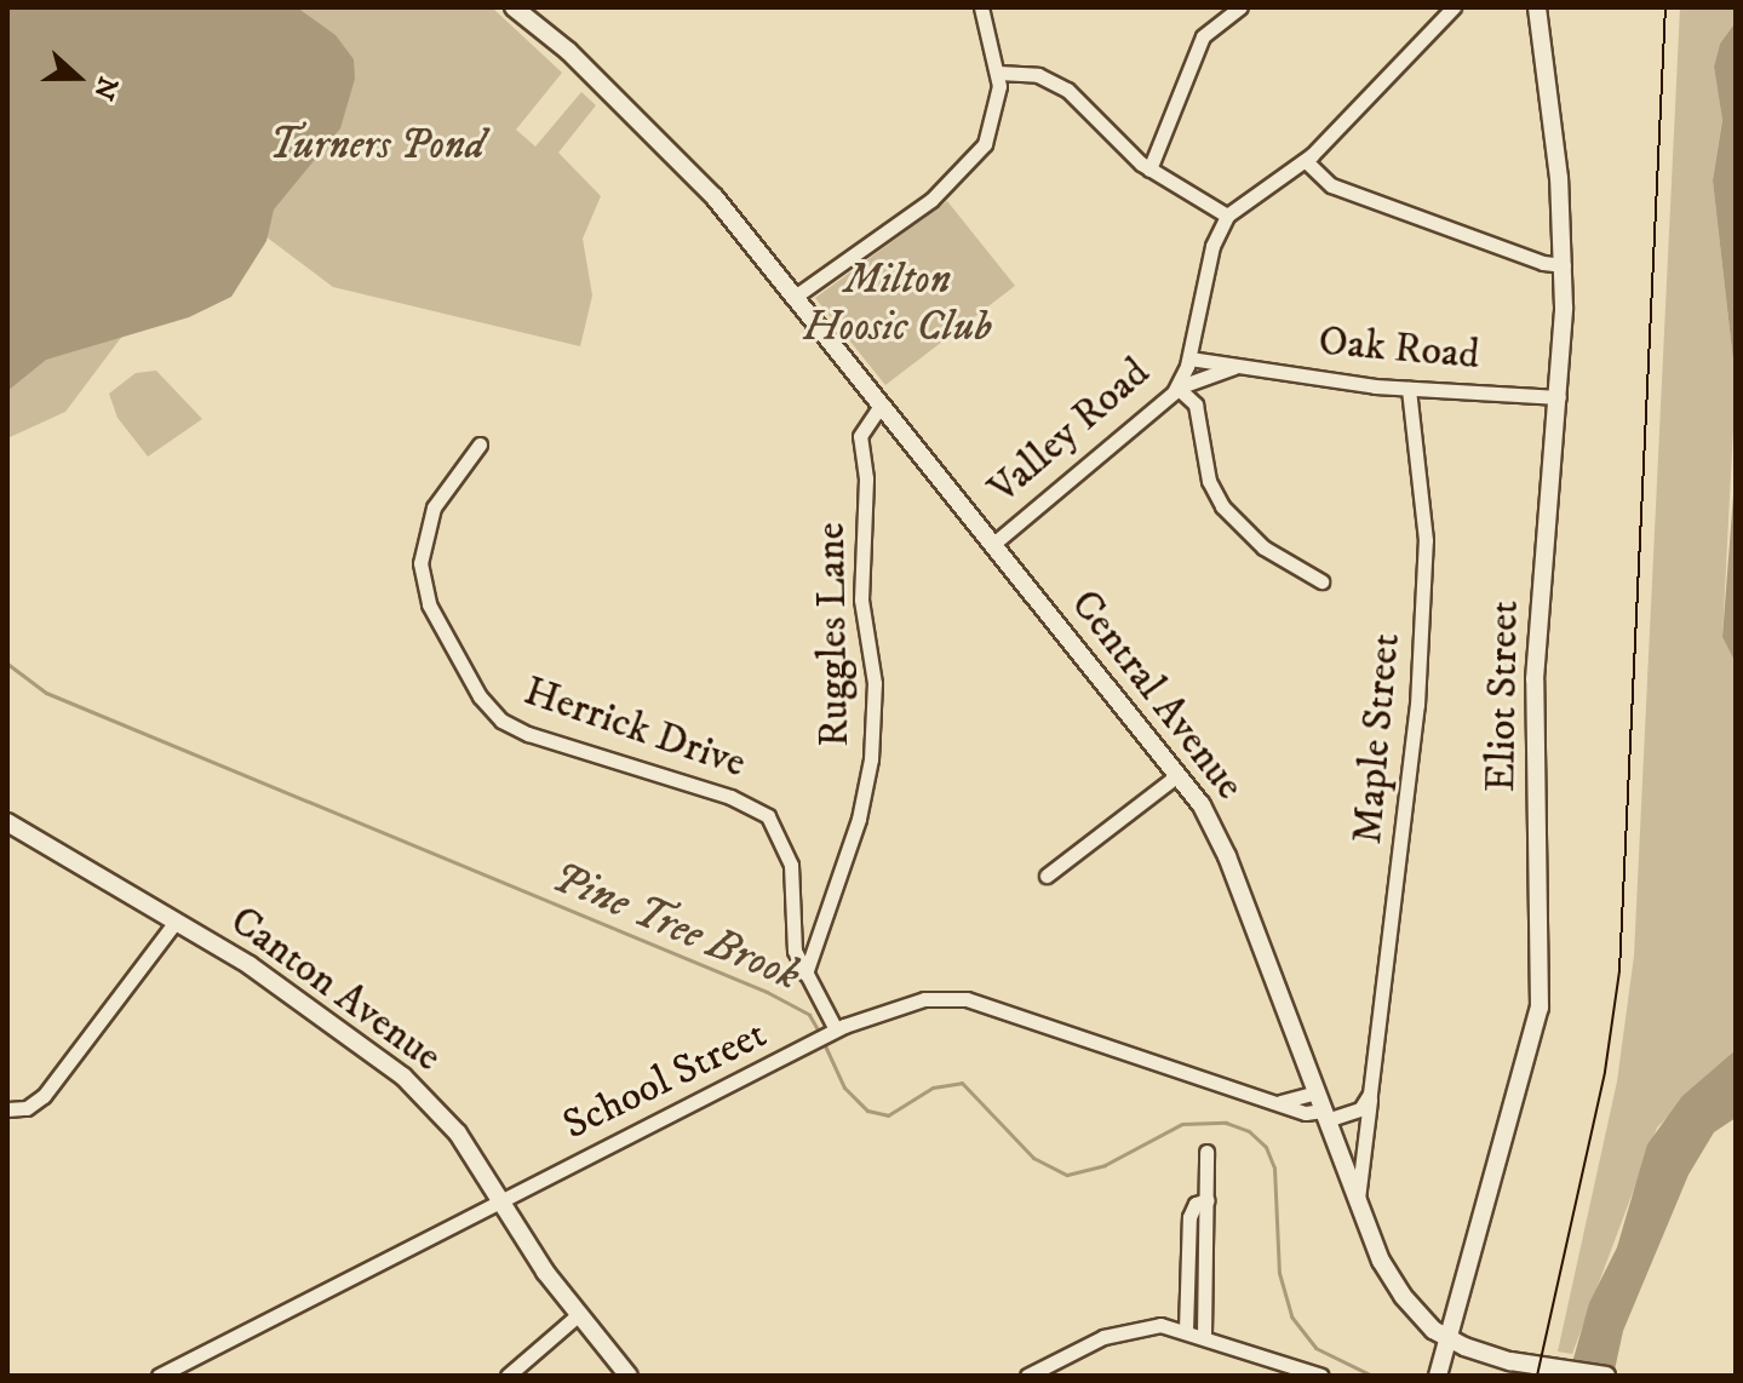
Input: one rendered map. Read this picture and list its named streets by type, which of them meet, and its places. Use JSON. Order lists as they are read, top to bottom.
{
  "streets": {
    "street": [
      "Oak Road",
      "Valley Road",
      "Ruggles Lane",
      "Central Avenue",
      "Eliot Street",
      "Herrick Drive",
      "Maple Street",
      "Canton Avenue",
      "School Street"
    ]
  },
  "crossings": [
    ["Oak Road", "Valley Road"],
    ["Oak Road", "Eliot Street"],
    ["Oak Road", "Maple Street"],
    ["Valley Road", "Central Avenue"],
    ["Ruggles Lane", "Central Avenue"],
    ["Ruggles Lane", "Herrick Drive"],
    ["Central Avenue", "Eliot Street"],
    ["Central Avenue", "Maple Street"],
    ["Central Avenue", "School Street"],
    ["Herrick Drive", "School Street"],
    ["Canton Avenue", "School Street"]
  ],
  "water": ["Pine Tree Brook"],
  "parks": ["Turners Pond", "Milton Hoosic Club"],
  "north": "right"
}
